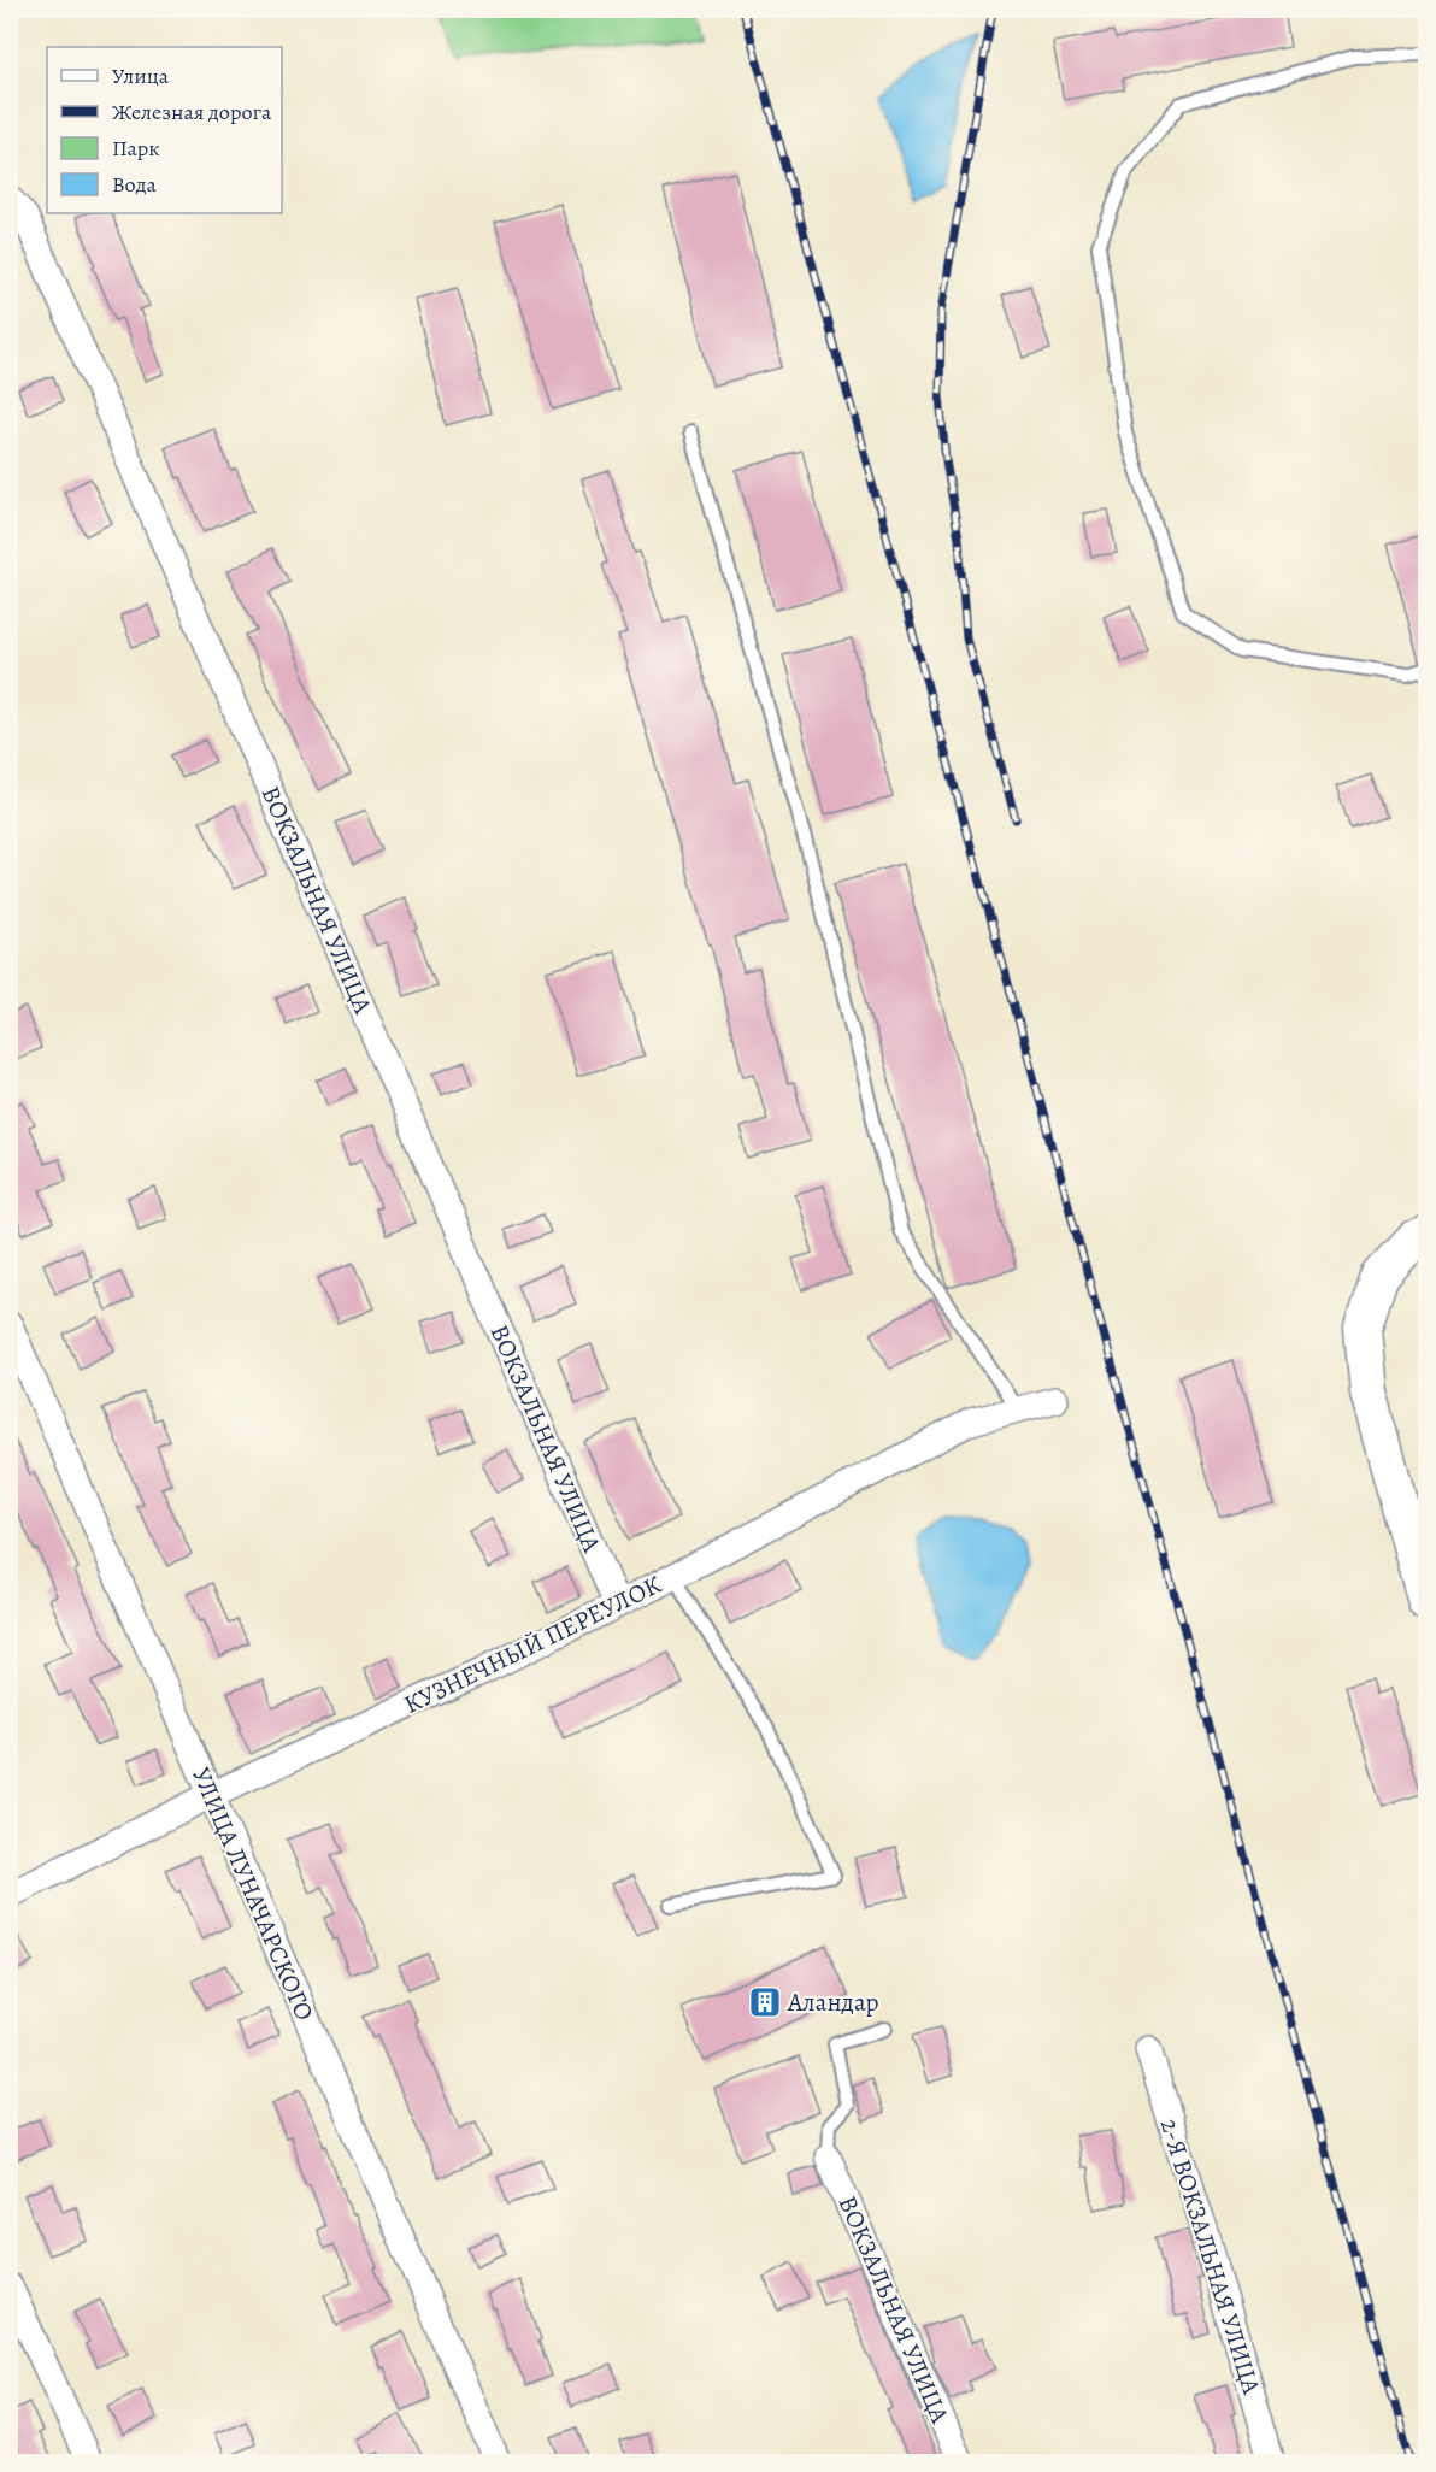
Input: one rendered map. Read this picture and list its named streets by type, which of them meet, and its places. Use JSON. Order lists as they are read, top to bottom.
{
  "streets": {
    "street": [
      "ВОКЗАЛЬНАЯ УЛИЦА",
      "КУЗНЕЧНЫЙ ПЕРЕУЛОК",
      "УЛИЦА ЛУНАЧАРСКОГО",
      "2-Я ВОКЗАЛЬНАЯ УЛИЦА"
    ]
  },
  "crossings": [
    ["ВОКЗАЛЬНАЯ УЛИЦА", "КУЗНЕЧНЫЙ ПЕРЕУЛОК"],
    ["КУЗНЕЧНЫЙ ПЕРЕУЛОК", "УЛИЦА ЛУНАЧАРСКОГО"]
  ],
  "places": {
    "building": ["Аландар"]
  },
  "legend": [
    "Улица",
    "Железная дорога",
    "Парк",
    "Вода"
  ]
}
